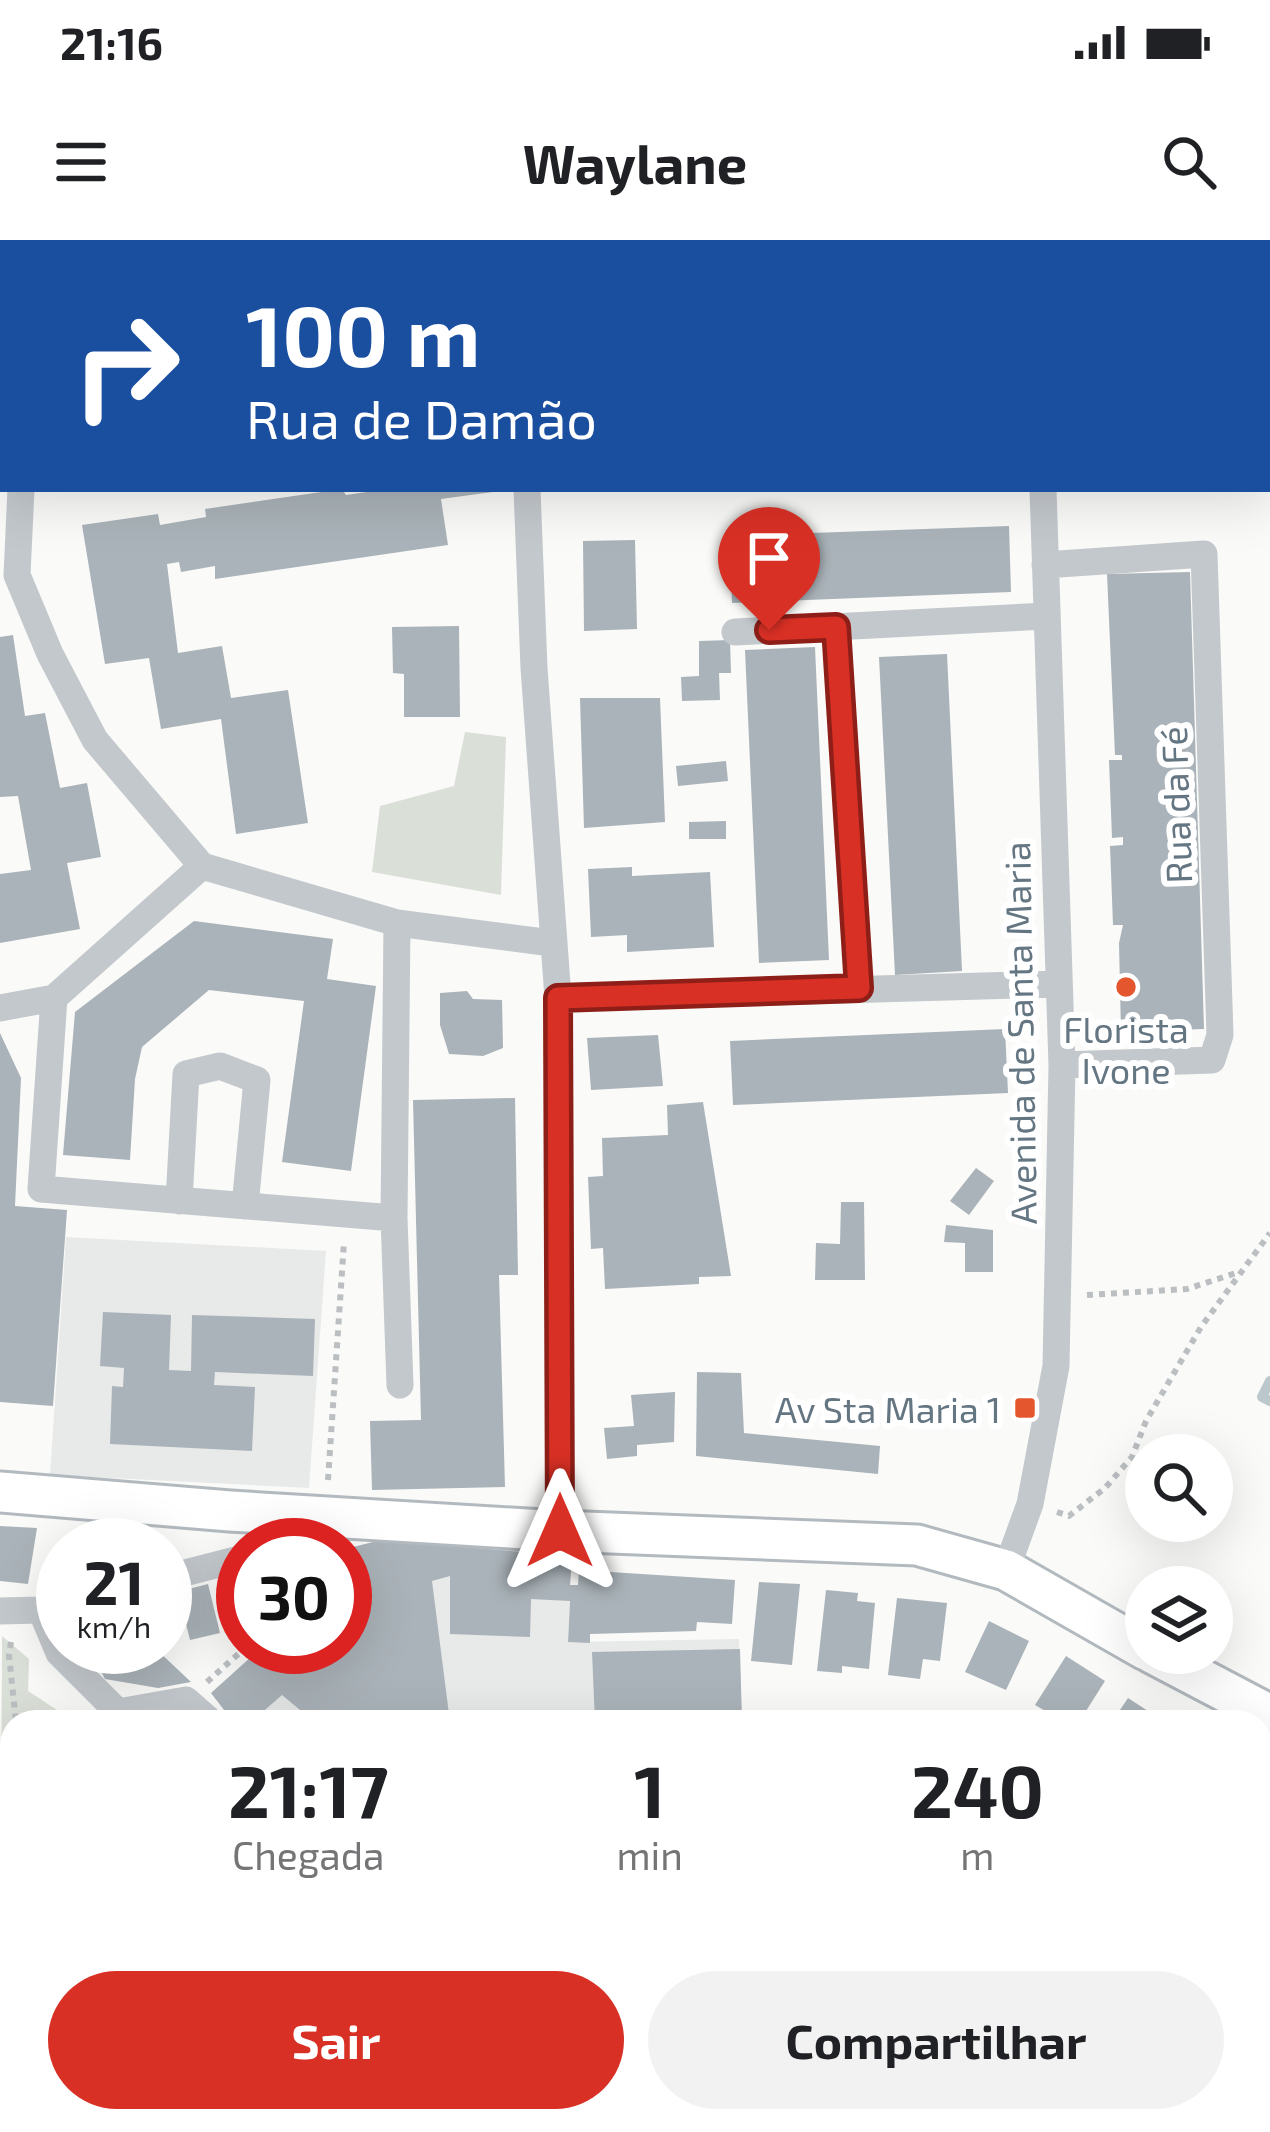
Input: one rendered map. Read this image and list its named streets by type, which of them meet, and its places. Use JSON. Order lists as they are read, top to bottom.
{
  "streets": {
    "street": ["Rua da Fé", "Avenida de Santa Maria"]
  },
  "crossings": [
    ["Rua da Fé", "Avenida de Santa Maria"]
  ],
  "places": {
    "other": ["Florista Ivone"],
    "transit": ["Av Sta Maria 1"]
  },
  "page": {
    "status": "21:16",
    "header": "Waylane",
    "turn": ["100 m", "Rua de Damão"],
    "speed": "21 km/h",
    "limit": "30",
    "eta": [
      "21:17",
      "Chegada",
      "1",
      "min",
      "240",
      "m"
    ],
    "buttons": ["Sair", "Compartilhar"]
  }
}
